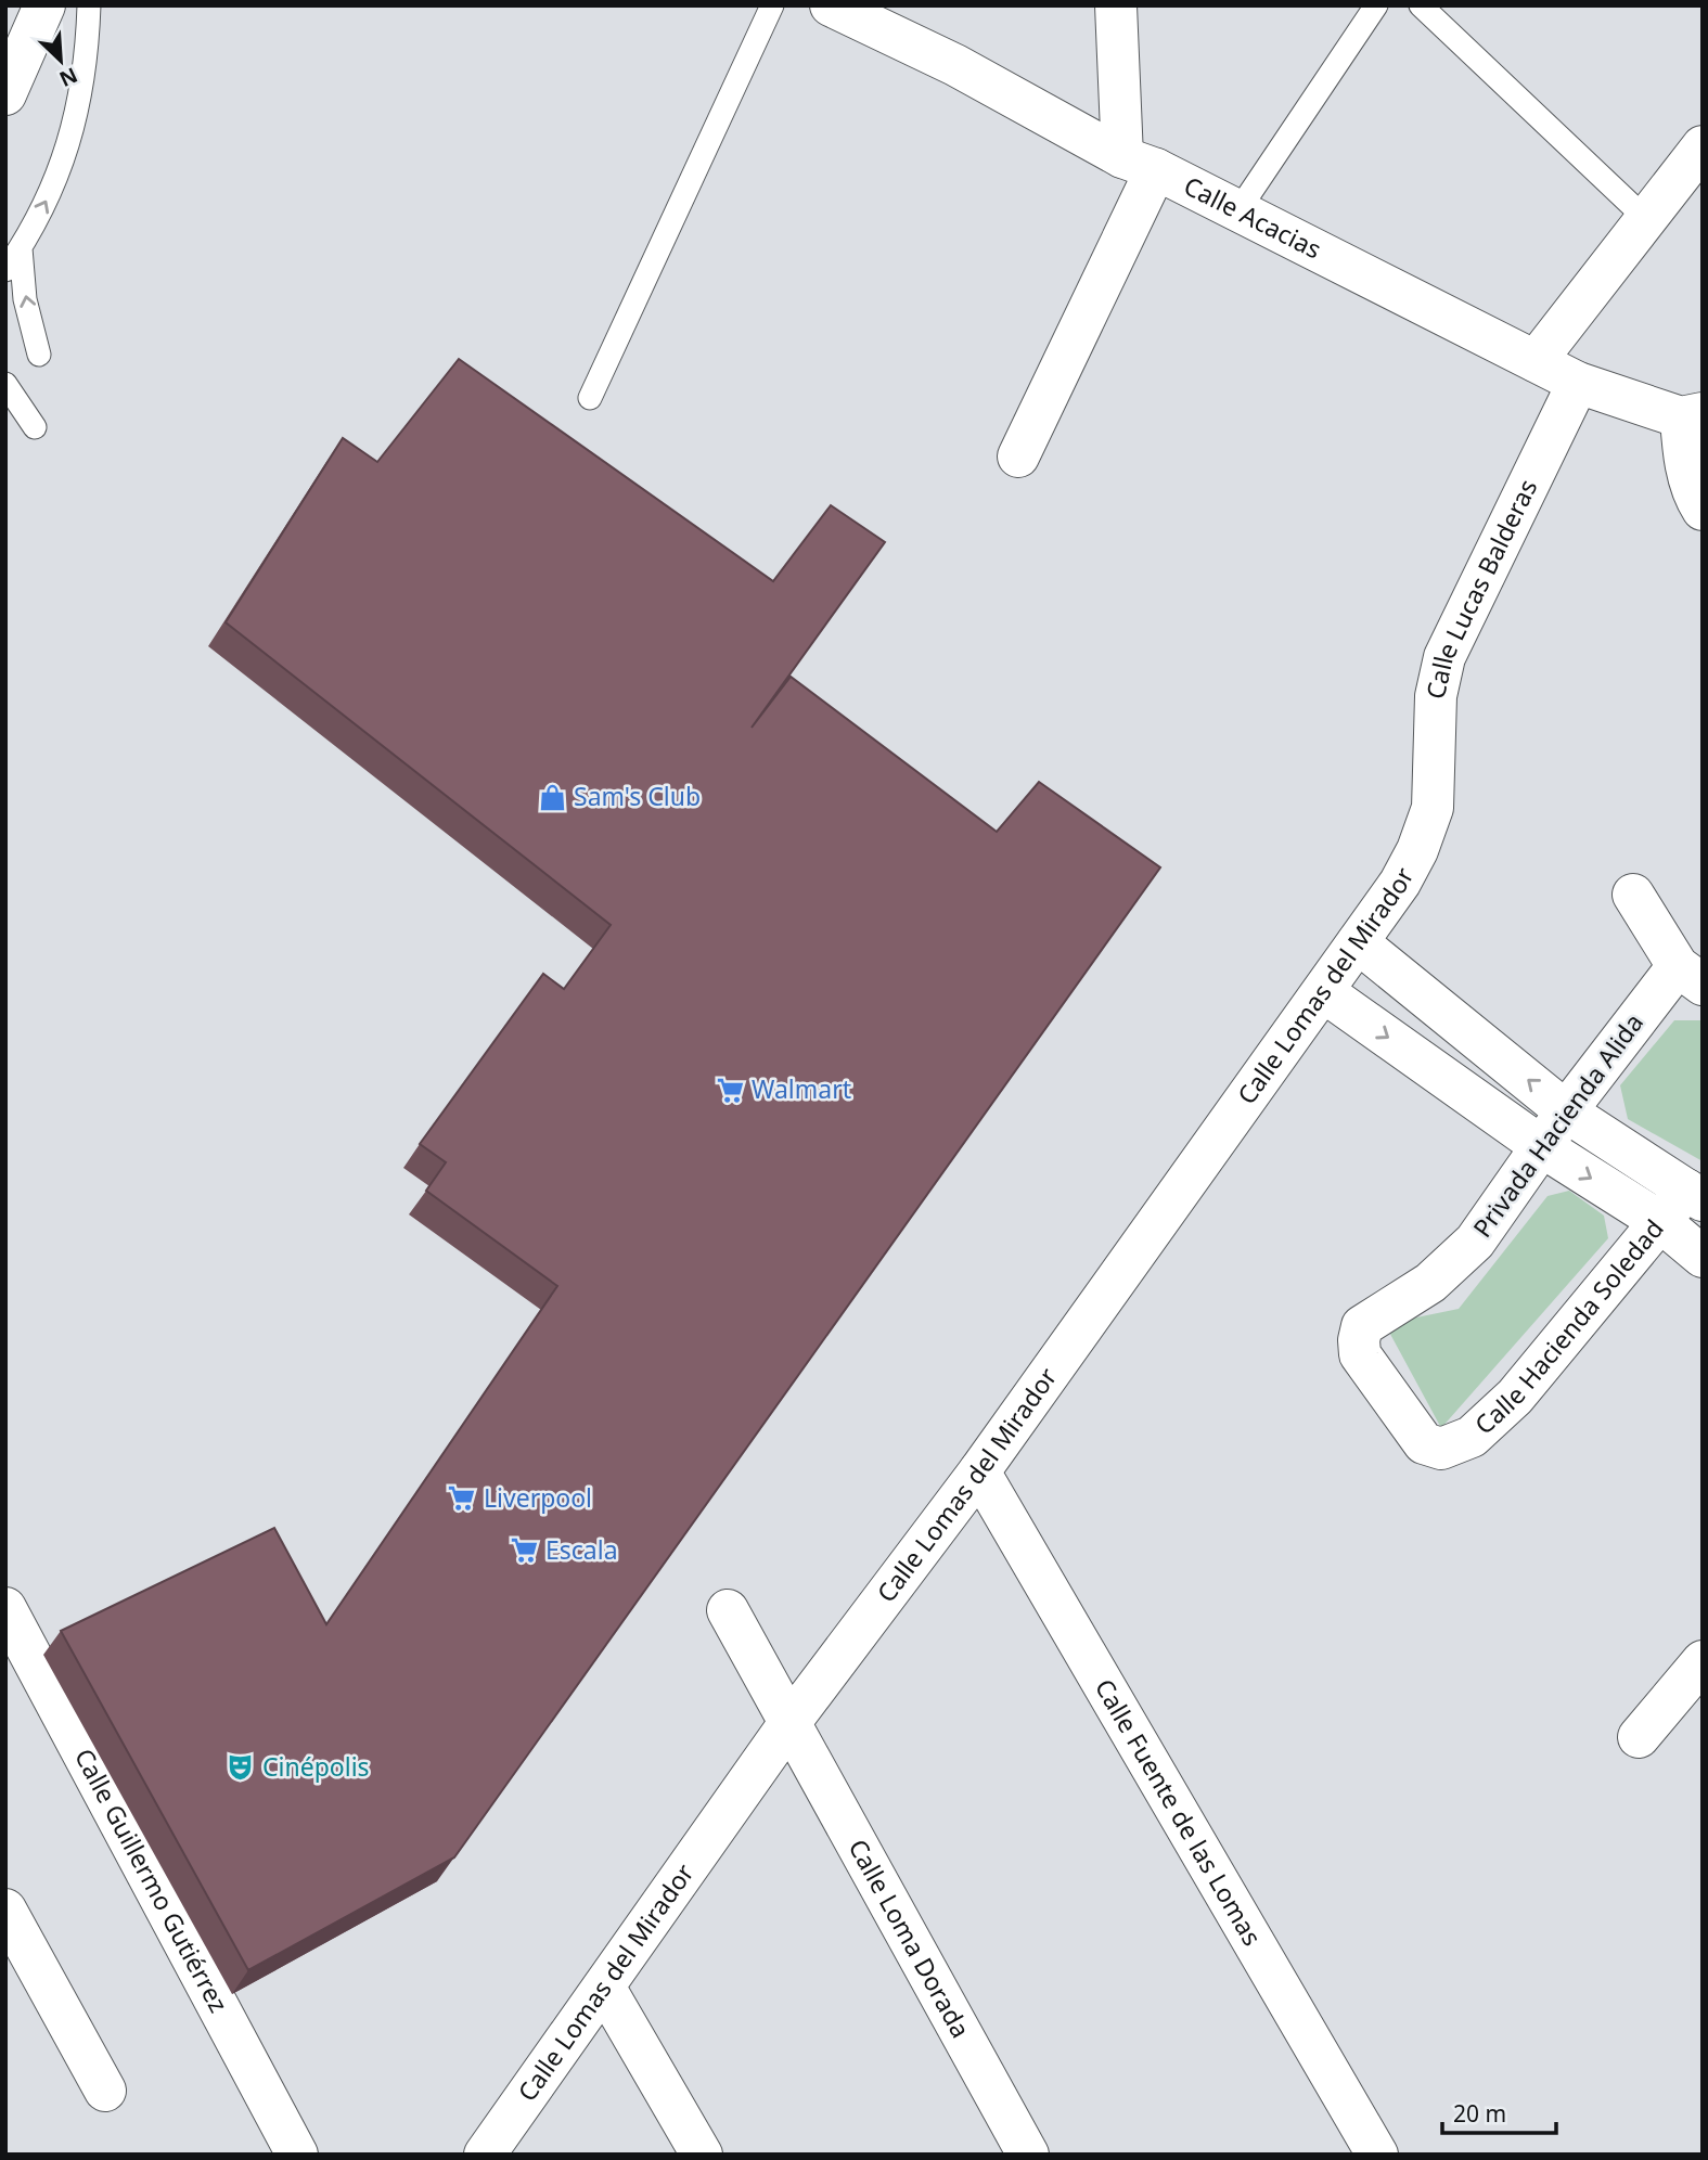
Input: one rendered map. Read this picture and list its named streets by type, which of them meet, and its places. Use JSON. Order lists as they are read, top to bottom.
{
  "streets": {
    "street": [
      "Calle Acacias",
      "Calle Lucas Balderas",
      "Calle Lomas del Mirador",
      "Privada Hacienda Alida",
      "Calle Hacienda Soledad",
      "Calle Fuente de las Lomas",
      "Calle Guillermo Gutiérrez",
      "Calle Loma Dorada"
    ]
  },
  "crossings": [
    ["Calle Acacias", "Calle Lucas Balderas"],
    ["Calle Lucas Balderas", "Calle Lomas del Mirador"],
    ["Calle Lomas del Mirador", "Calle Fuente de las Lomas"],
    ["Calle Lomas del Mirador", "Calle Loma Dorada"],
    ["Privada Hacienda Alida", "Calle Hacienda Soledad"]
  ],
  "places": {
    "shop": ["Sam's Club"],
    "supermarket": ["Walmart", "Liverpool", "Escala"],
    "theatre": ["Cinépolis"]
  },
  "scale_bar": "20 m",
  "north": "bottom right"
}
